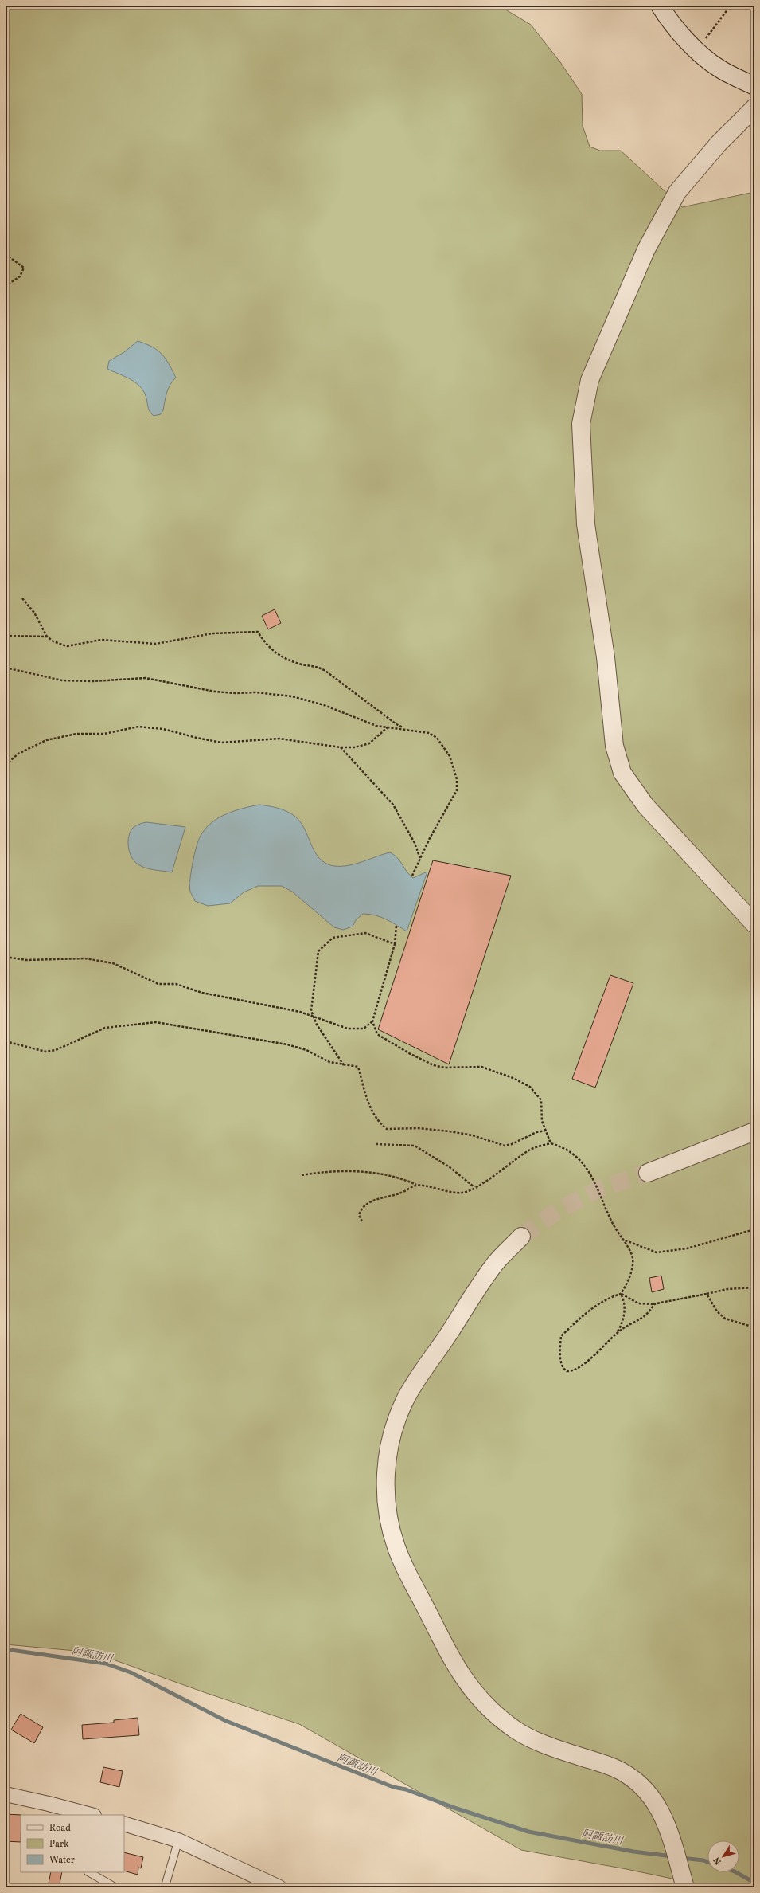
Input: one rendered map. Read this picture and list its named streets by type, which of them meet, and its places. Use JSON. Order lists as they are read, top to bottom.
{
  "water": ["阿諏訪川"],
  "legend": ["Road", "Park", "Water"],
  "north": "bottom left"
}
